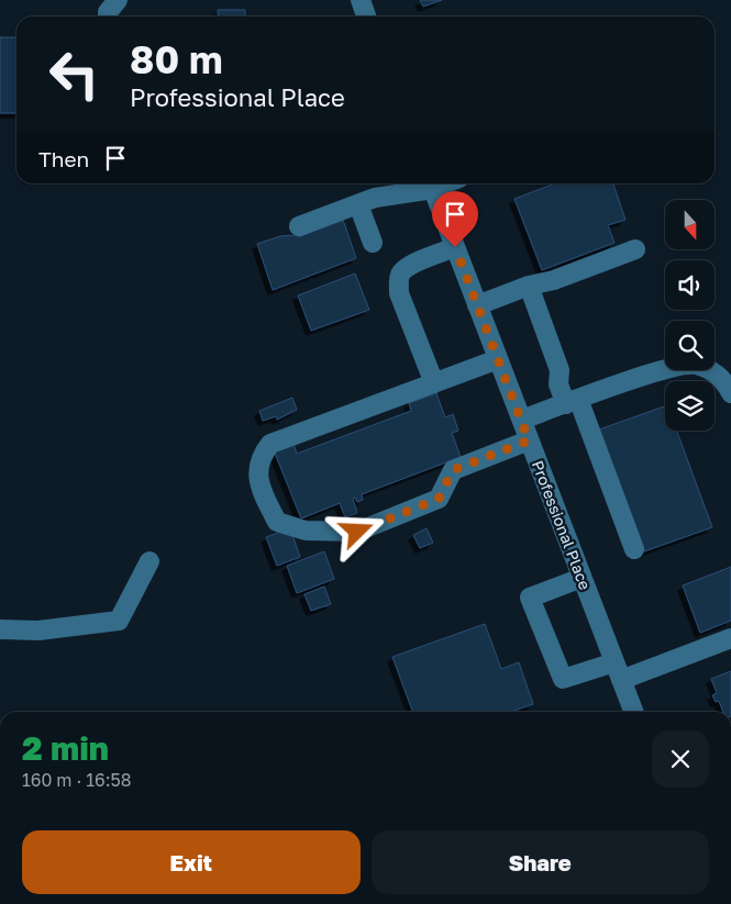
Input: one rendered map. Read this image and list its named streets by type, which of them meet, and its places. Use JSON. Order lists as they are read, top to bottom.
{
  "streets": {
    "street": ["Professional Place"]
  },
  "north": "bottom",
  "page": {
    "turn": ["80 m", "Professional Place"],
    "then": "Then",
    "heading": ["2 min", "160 m · 16:58"],
    "buttons": ["Exit", "Share"]
  }
}
